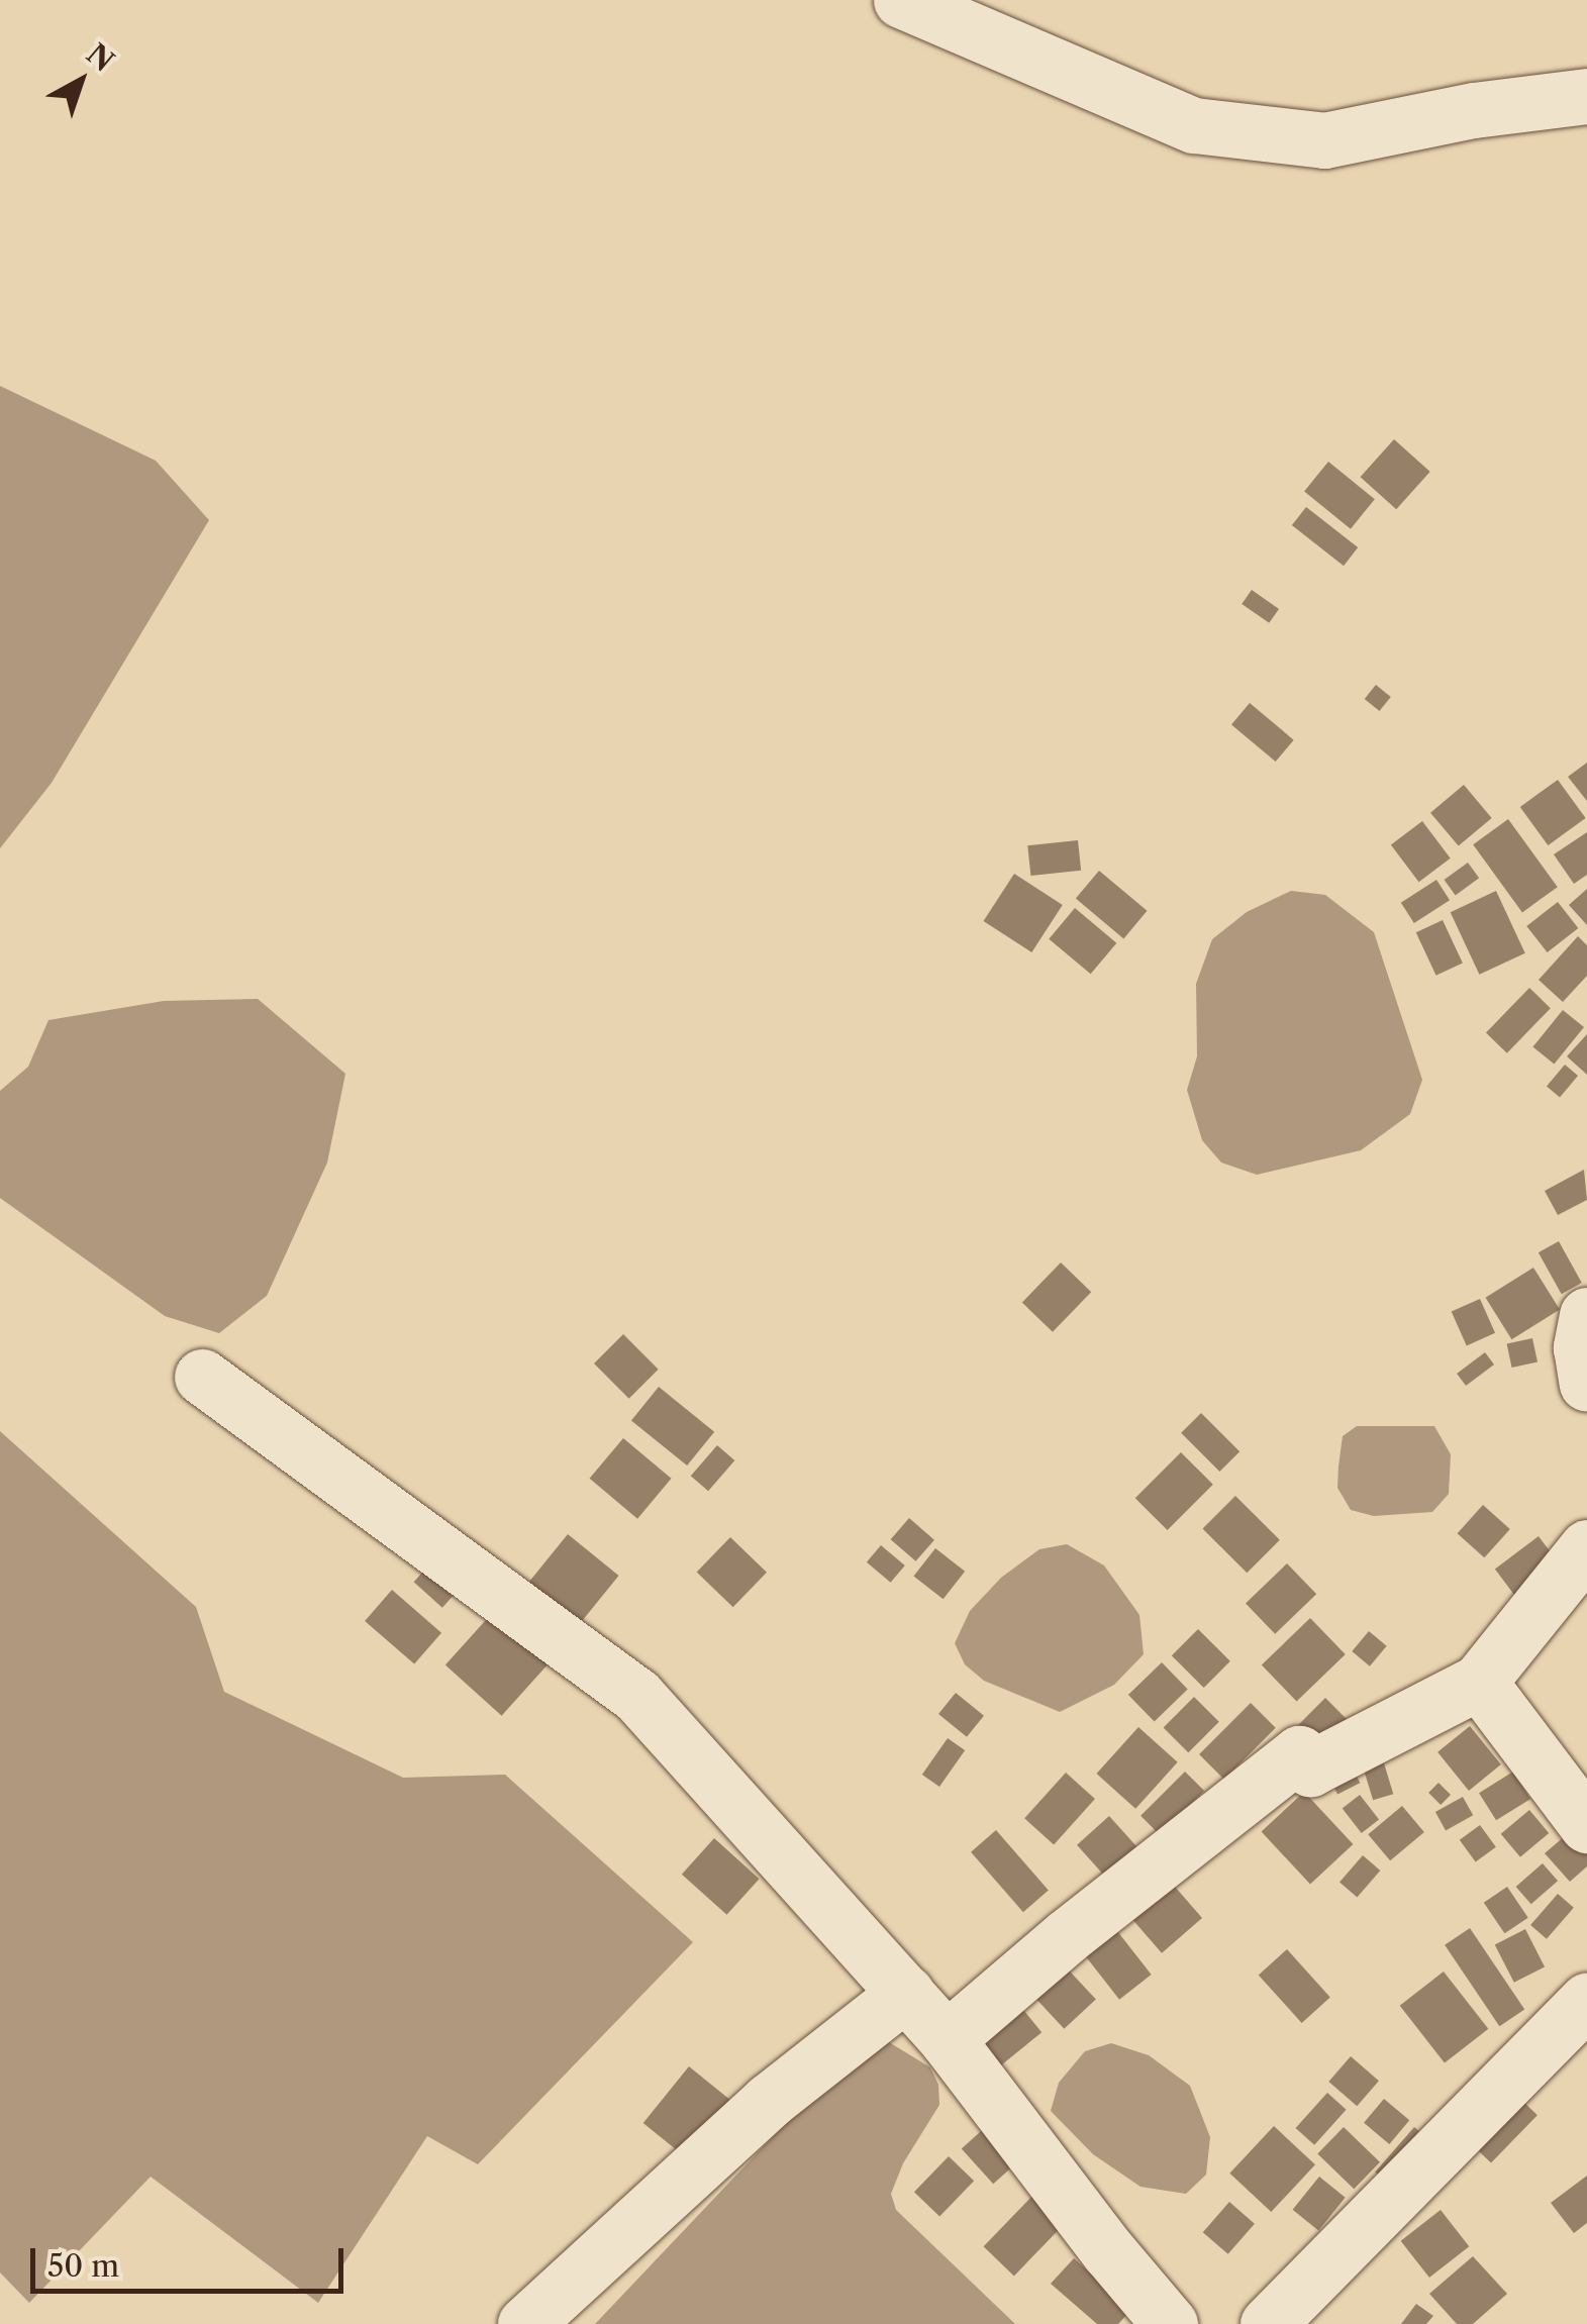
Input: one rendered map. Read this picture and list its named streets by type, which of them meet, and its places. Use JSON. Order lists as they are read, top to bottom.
{
  "scale_bar": "50 m",
  "north": "top right"
}
